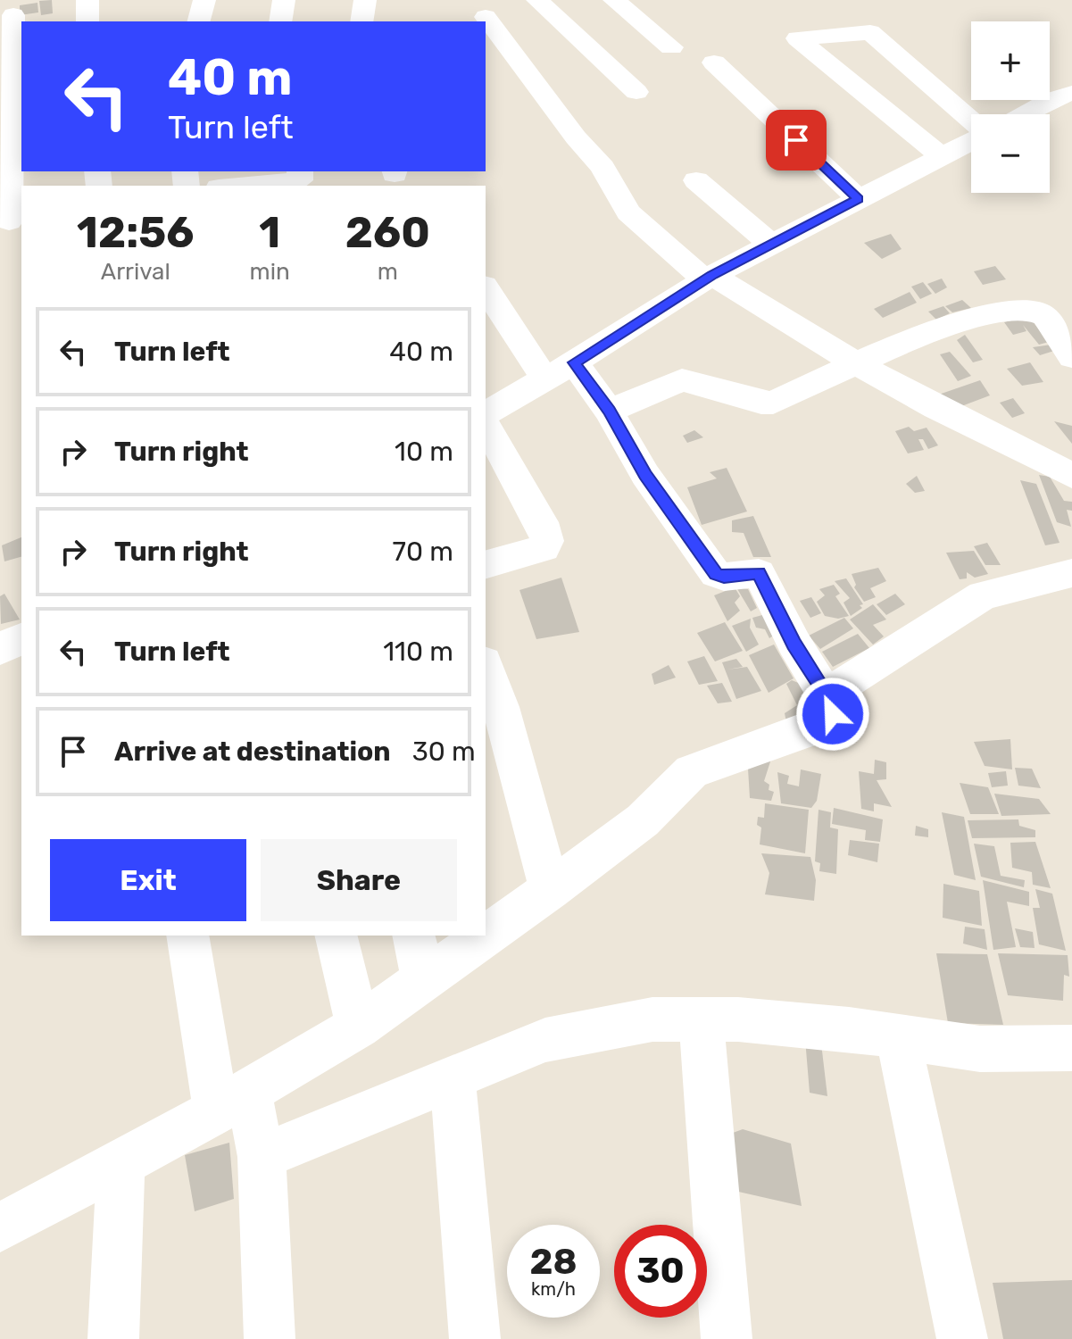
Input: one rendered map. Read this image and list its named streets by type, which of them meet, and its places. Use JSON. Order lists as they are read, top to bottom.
{
  "page": {
    "map_buttons": ["+", "−"],
    "turn": ["40 m", "Turn left"],
    "eta": [
      "12:56",
      "Arrival",
      "1",
      "min",
      "260",
      "m"
    ],
    "list": [
      {
        "name": "Turn left",
        "value": "40 m"
      },
      {
        "name": "Turn right",
        "value": "10 m"
      },
      {
        "name": "Turn right",
        "value": "70 m"
      },
      {
        "name": "Turn left",
        "value": "110 m"
      },
      {
        "name": "Arrive at destination",
        "value": "30 m"
      }
    ],
    "buttons": ["Exit", "Share"],
    "speed": "28 km/h",
    "limit": "30"
  }
}
